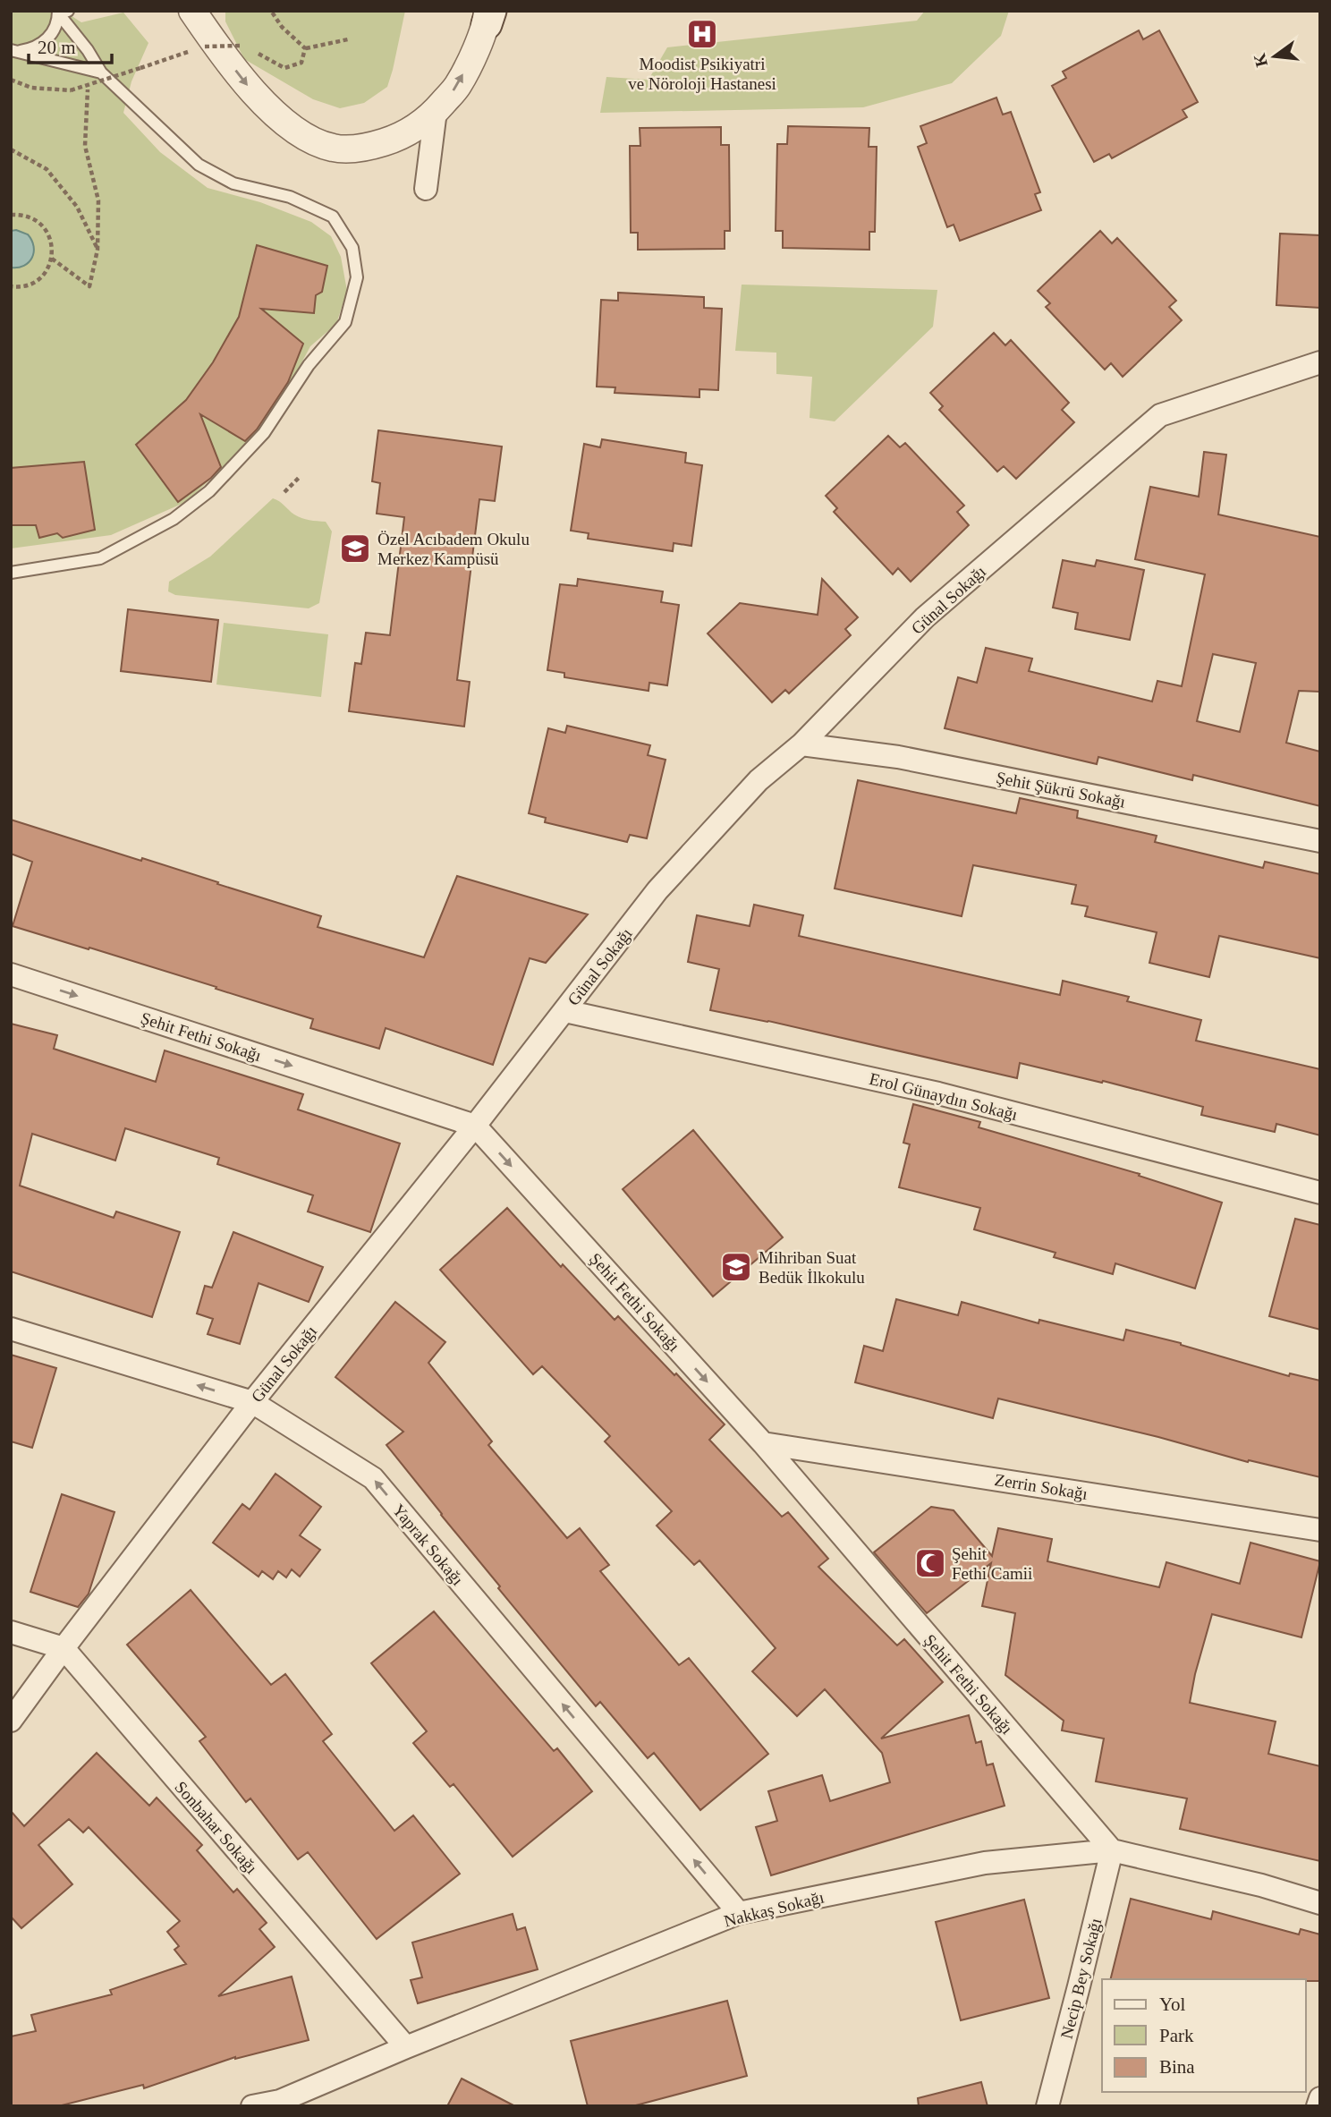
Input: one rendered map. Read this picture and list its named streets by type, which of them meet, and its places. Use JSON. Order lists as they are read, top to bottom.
{
  "streets": {
    "street": [
      "Günal Sokağı",
      "Şehit Şükrü Sokağı",
      "Şehit Fethi Sokağı",
      "Erol Günaydın Sokağı",
      "Zerrin Sokağı",
      "Yaprak Sokağı",
      "Sonbahar Sokağı",
      "Nakkaş Sokağı",
      "Necip Bey Sokağı"
    ]
  },
  "crossings": [
    ["Günal Sokağı", "Şehit Şükrü Sokağı"],
    ["Günal Sokağı", "Şehit Fethi Sokağı"],
    ["Günal Sokağı", "Erol Günaydın Sokağı"],
    ["Günal Sokağı", "Yaprak Sokağı"],
    ["Günal Sokağı", "Sonbahar Sokağı"],
    ["Şehit Fethi Sokağı", "Zerrin Sokağı"],
    ["Şehit Fethi Sokağı", "Nakkaş Sokağı"],
    ["Şehit Fethi Sokağı", "Necip Bey Sokağı"],
    ["Yaprak Sokağı", "Nakkaş Sokağı"],
    ["Sonbahar Sokağı", "Nakkaş Sokağı"],
    ["Nakkaş Sokağı", "Necip Bey Sokağı"]
  ],
  "one_way": ["Şehit Fethi Sokağı", "Yaprak Sokağı"],
  "places": {
    "hospital": ["Moodist Psikiyatri ve Nöroloji Hastanesi"],
    "school or university": ["Özel Acıbadem Okulu Merkez Kampüsü", "Mihriban Suat Bedük İlkokulu"],
    "mosque": ["Şehit Fethi Camii"]
  },
  "legend": ["Yol", "Park", "Bina"],
  "scale_bar": "20 m",
  "north": "left"
}
